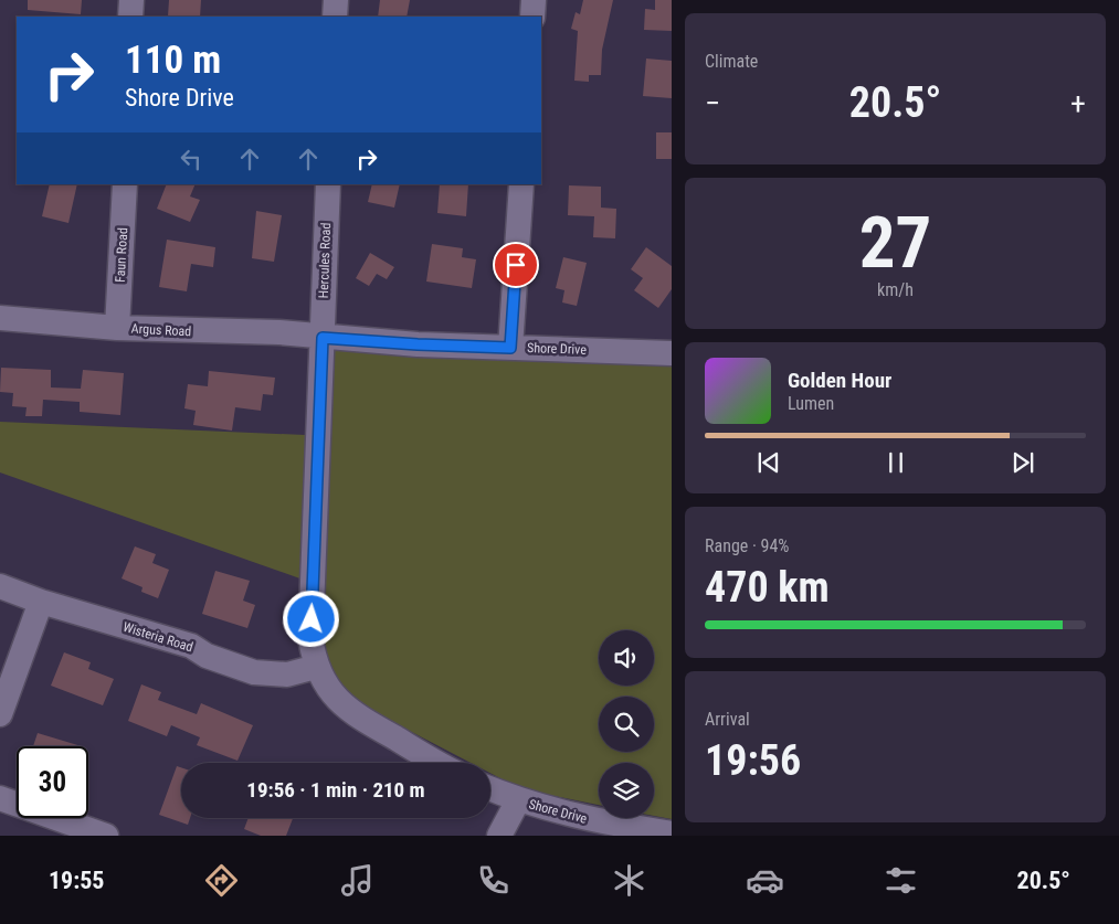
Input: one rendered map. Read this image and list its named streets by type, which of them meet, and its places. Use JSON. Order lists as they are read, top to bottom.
{
  "streets": {
    "street": [
      "Faun Road",
      "Hercules Road",
      "Argus Road",
      "Shore Drive",
      "Wisteria Road"
    ]
  },
  "crossings": [
    ["Faun Road", "Argus Road"],
    ["Hercules Road", "Argus Road"],
    ["Hercules Road", "Shore Drive"],
    ["Argus Road", "Shore Drive"]
  ],
  "page": {
    "tile": [
      "Climate",
      ["27", "km/h"],
      ["Range · 94%", "470 km"],
      ["Arrival", "19:56"]
    ],
    "turn": ["110 m", "Shore Drive"],
    "heat": ["−", "20.5°", "+"],
    "song": ["Golden Hour", "Lumen"],
    "limit": "30",
    "trip": "19:56 · 1 min · 210 m",
    "tabs": ["19:55", "20.5°"]
  }
}
